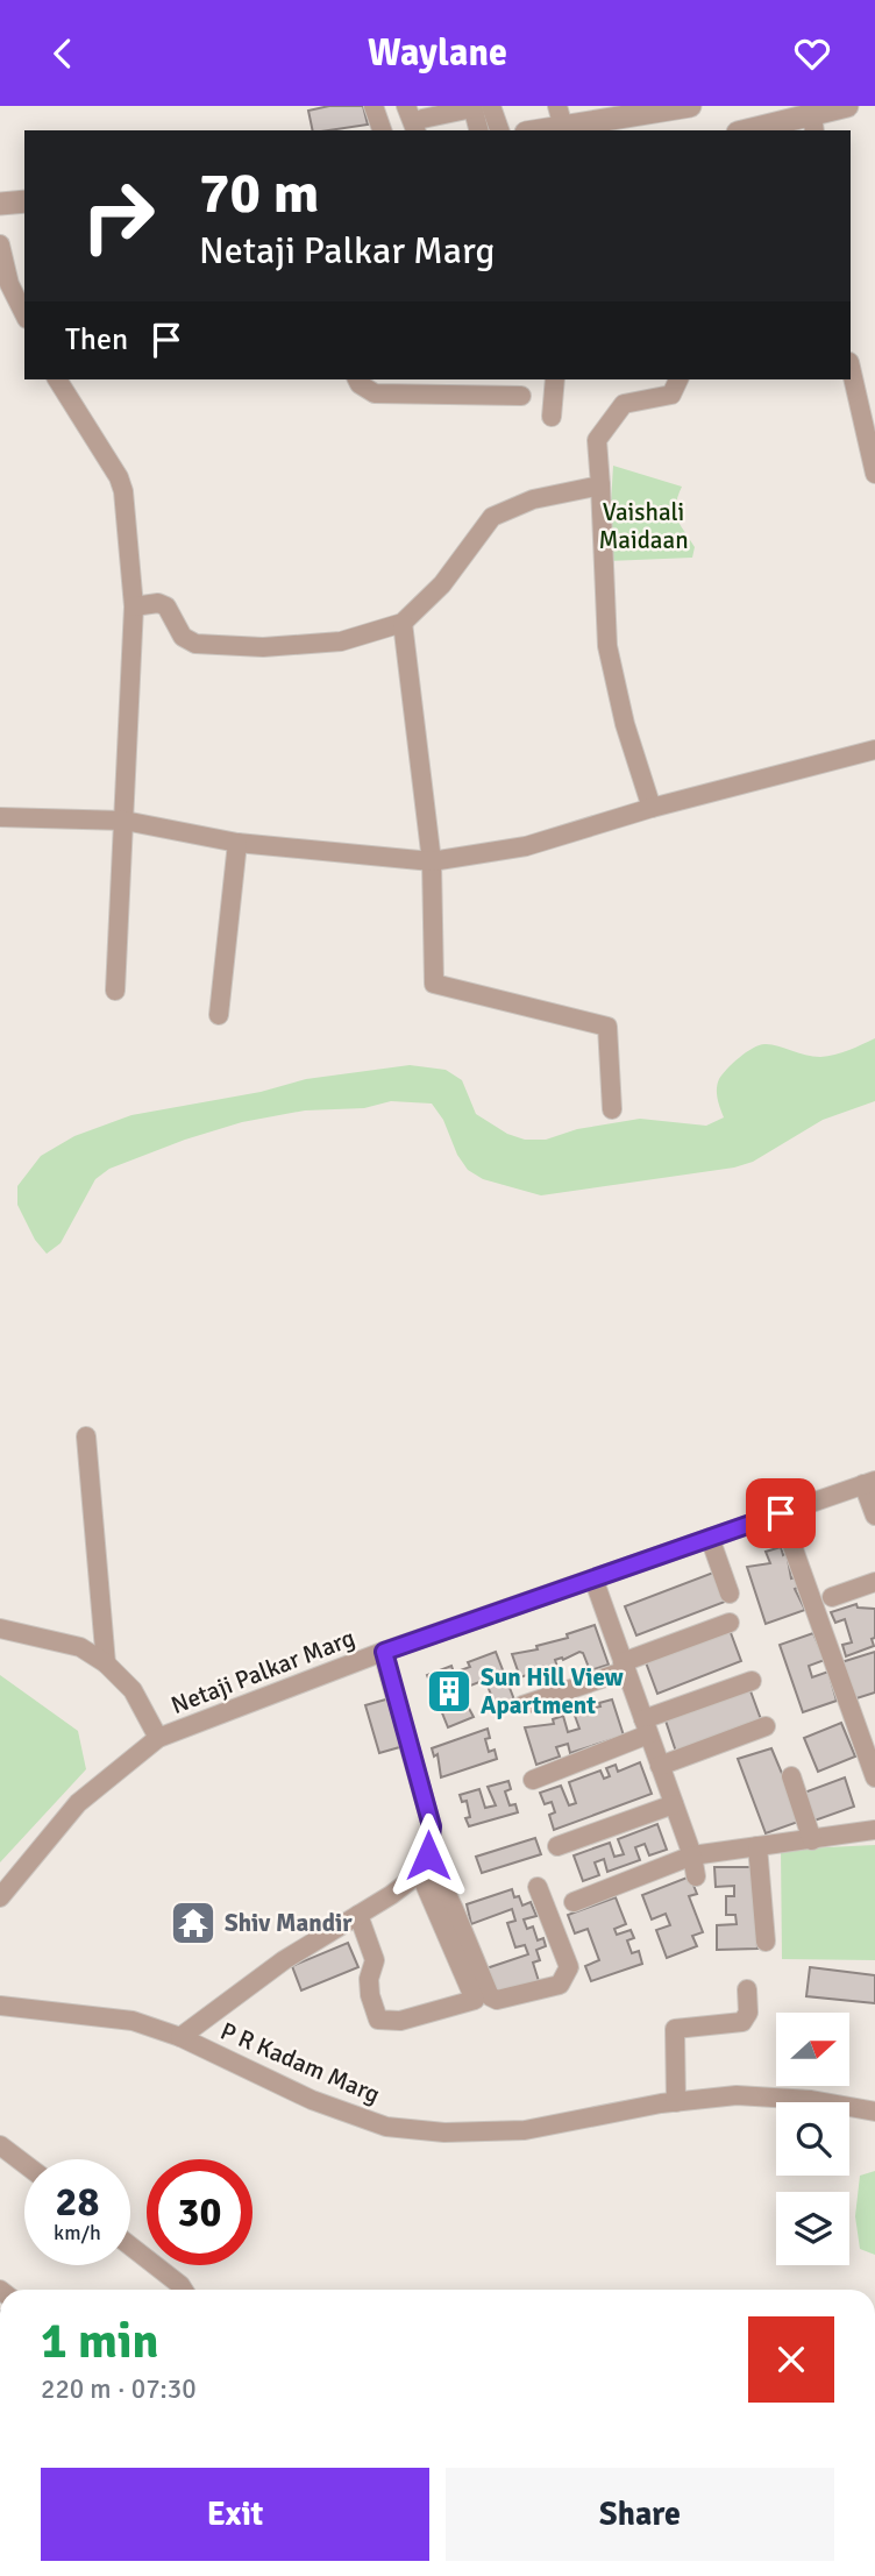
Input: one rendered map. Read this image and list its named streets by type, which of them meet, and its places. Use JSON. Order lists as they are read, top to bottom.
{
  "streets": {
    "street": ["Netaji Palkar Marg", "P R Kadam Marg"]
  },
  "parks": ["Vaishali Maidaan"],
  "places": {
    "building": ["Sun Hill View Apartment"],
    "temple": ["Shiv Mandir"]
  },
  "north": "right",
  "page": {
    "header": "Waylane",
    "turn": ["70 m", "Netaji Palkar Marg"],
    "then": "Then",
    "speed": "28 km/h",
    "limit": "30",
    "heading": ["1 min", "220 m · 07:30"],
    "buttons": ["Exit", "Share"]
  }
}
